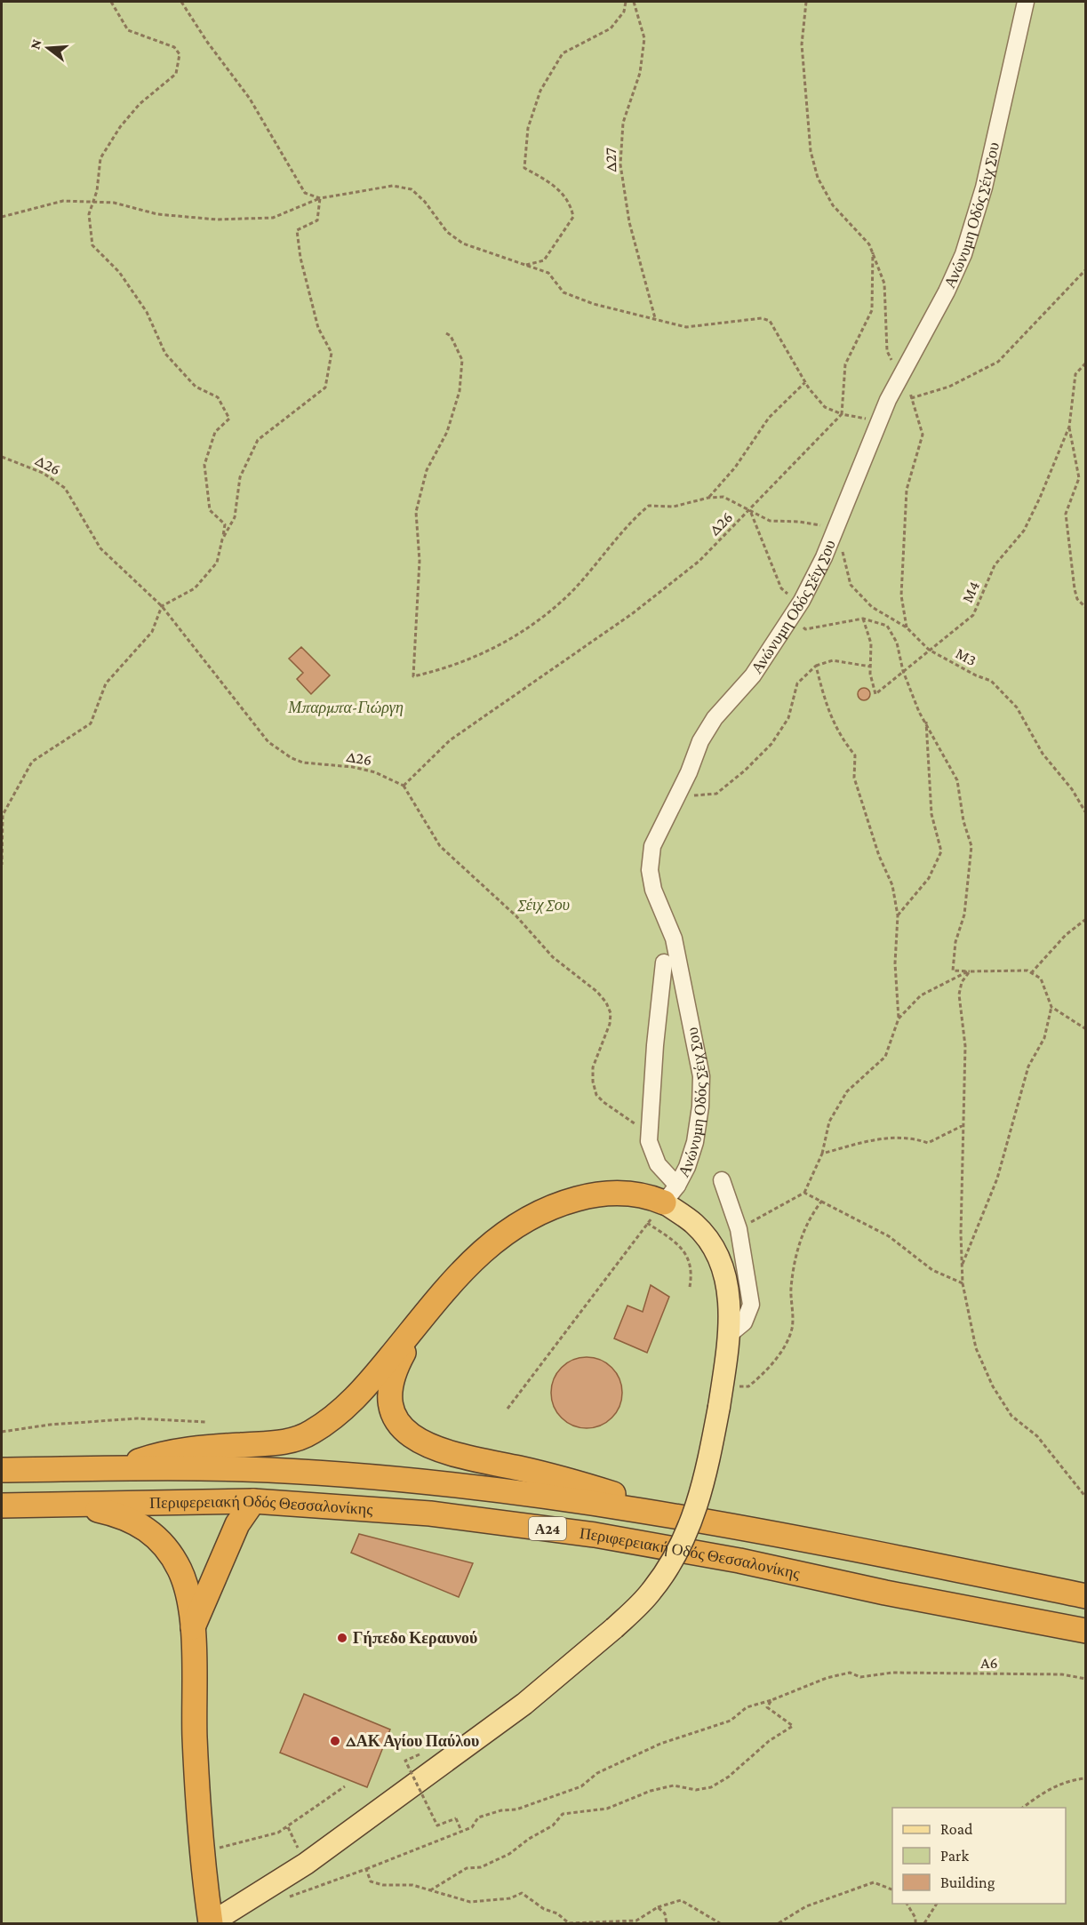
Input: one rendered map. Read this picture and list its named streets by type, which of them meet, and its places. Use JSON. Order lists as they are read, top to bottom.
{
  "streets": {
    "highway": ["Περιφερειακή Οδός Θεσσαλονίκης", "Α24"],
    "street": ["Ανώνυμη Οδός Σέιχ Σου"],
    "path": [
      "Δ27",
      "Δ26",
      "M4",
      "M3",
      "A6"
    ]
  },
  "crossings": [
    ["Ανώνυμη Οδός Σέιχ Σου", "M3"],
    ["M4", "M3"]
  ],
  "parks": ["Μπαρμπα-Γιώργη", "Σέιχ Σου"],
  "places": ["Γήπεδο Κεραυνού", "ΔΑΚ Αγίου Παύλου"],
  "legend": ["Road", "Park", "Building"],
  "north": "left"
}
